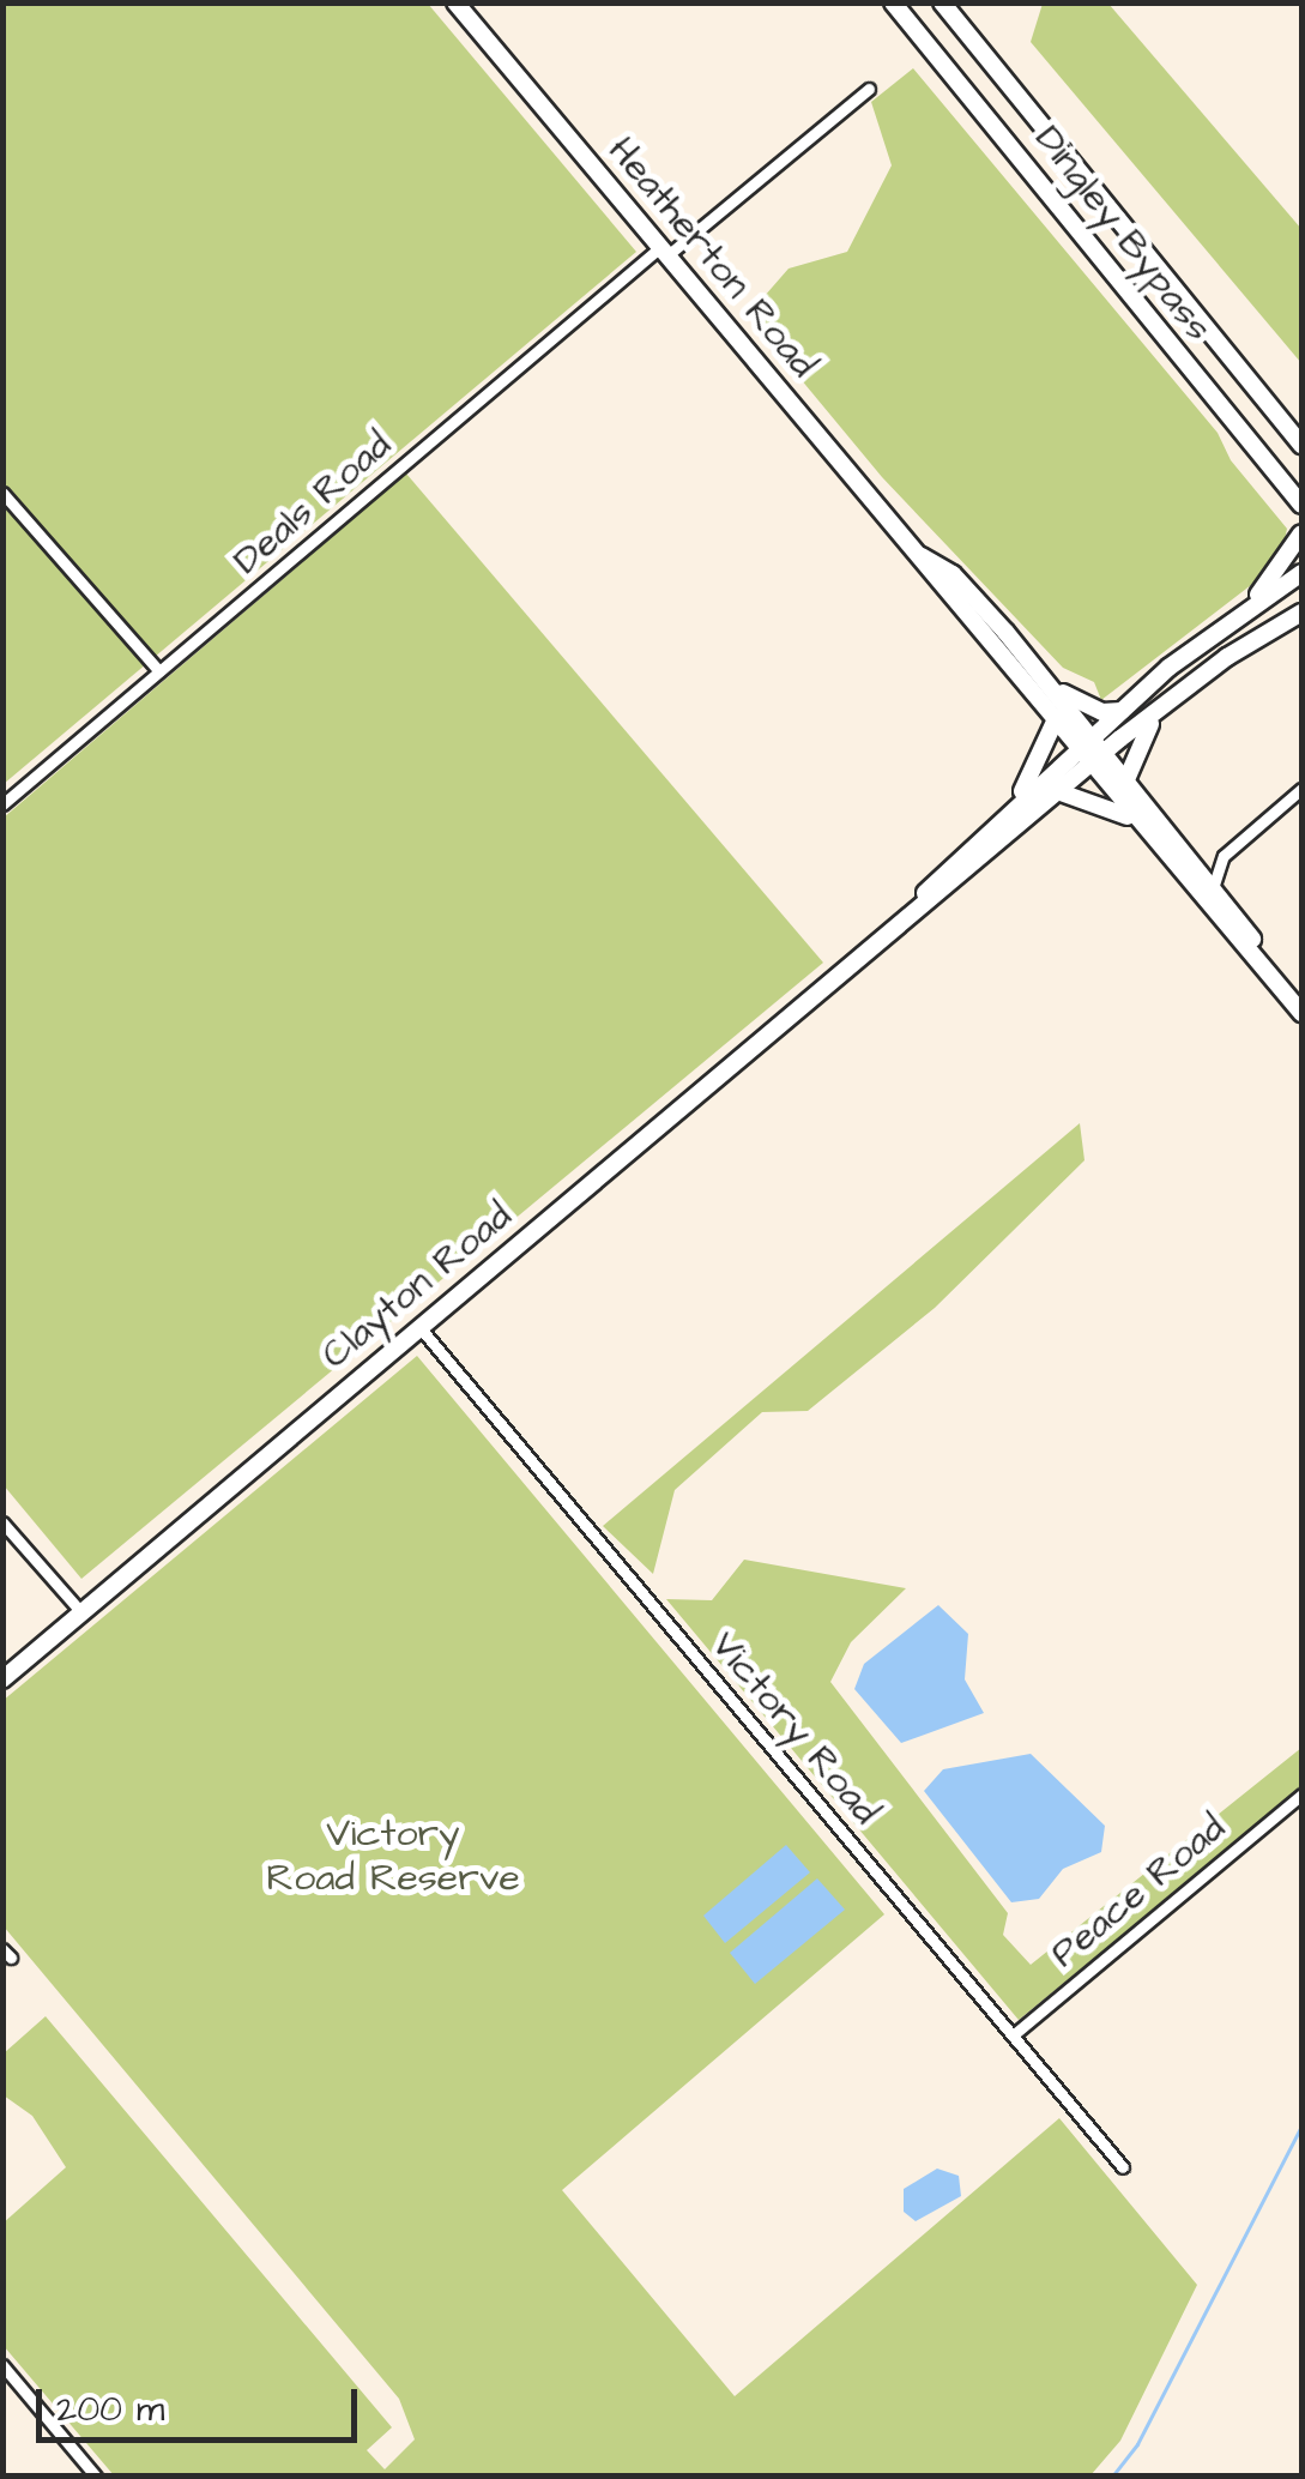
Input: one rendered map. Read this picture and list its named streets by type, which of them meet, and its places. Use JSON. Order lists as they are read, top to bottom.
{
  "streets": {
    "main road": ["Dingley Bypass", "Heatherton Road", "Clayton Road"],
    "street": ["Deals Road", "Victory Road", "Peace Road"]
  },
  "crossings": [
    ["Heatherton Road", "Deals Road"],
    ["Heatherton Road", "Clayton Road"],
    ["Clayton Road", "Victory Road"],
    ["Victory Road", "Peace Road"]
  ],
  "parks": ["Victory Road Reserve"],
  "scale_bar": "200 m"
}
